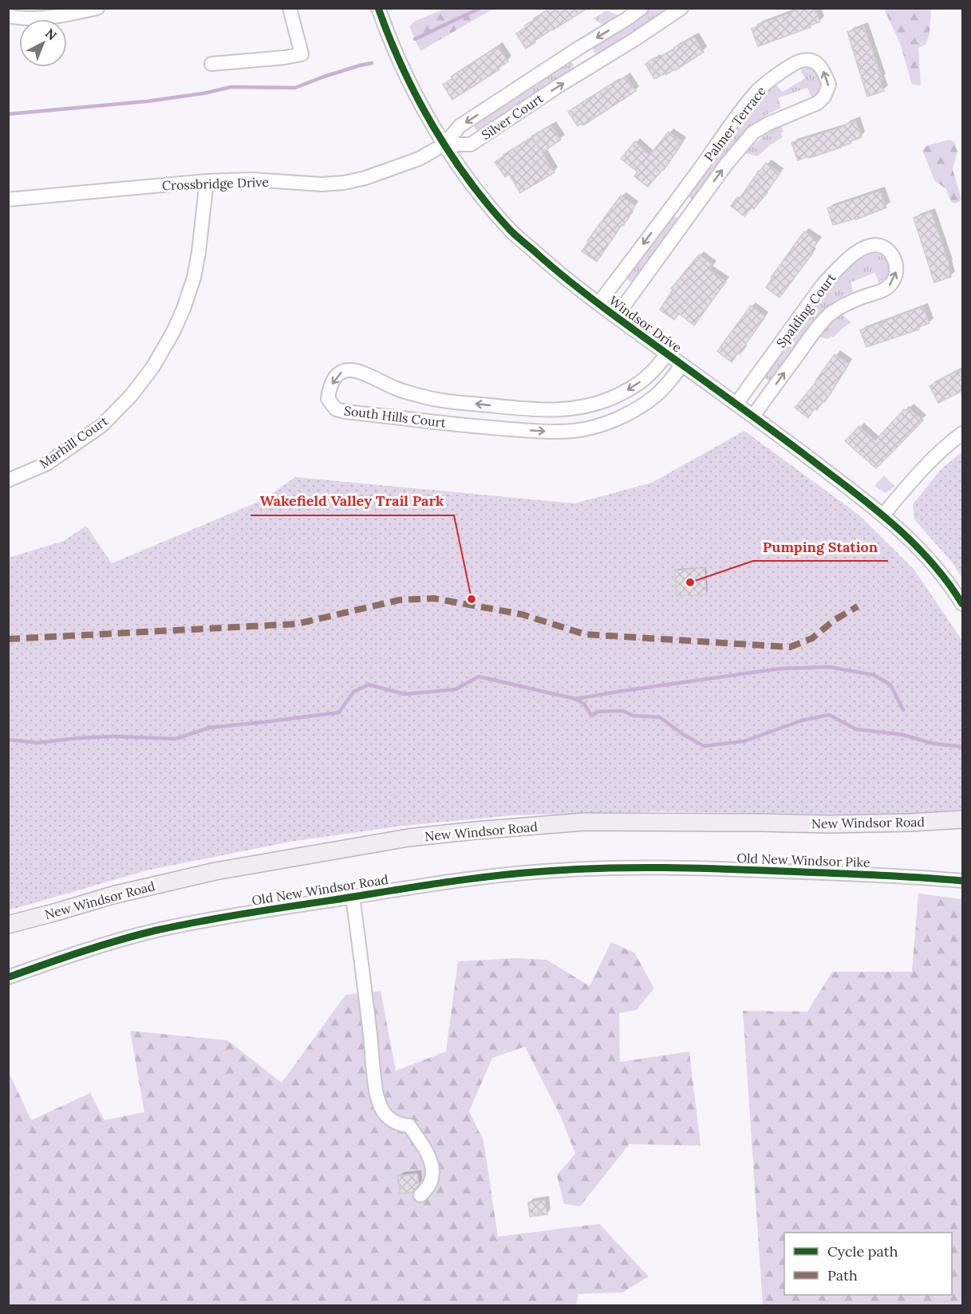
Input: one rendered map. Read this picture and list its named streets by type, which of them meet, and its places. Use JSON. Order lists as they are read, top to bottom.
{
  "streets": {
    "main road": ["New Windsor Road"],
    "street": [
      "Silver Court",
      "Palmer Terrace",
      "Crossbridge Drive",
      "Spalding Court",
      "Windsor Drive",
      "South Hills Court",
      "Marhill Court",
      "Old New Windsor Pike",
      "Old New Windsor Road"
    ]
  },
  "crossings": [
    ["Silver Court", "Crossbridge Drive"],
    ["Silver Court", "Windsor Drive"],
    ["Palmer Terrace", "Windsor Drive"],
    ["Crossbridge Drive", "Windsor Drive"],
    ["Crossbridge Drive", "Marhill Court"],
    ["Spalding Court", "Windsor Drive"],
    ["Windsor Drive", "South Hills Court"],
    ["Old New Windsor Pike", "Old New Windsor Road"]
  ],
  "places": ["Pumping Station", "Wakefield Valley Trail Park"],
  "legend": ["Cycle path", "Path"],
  "north": "top right"
}
